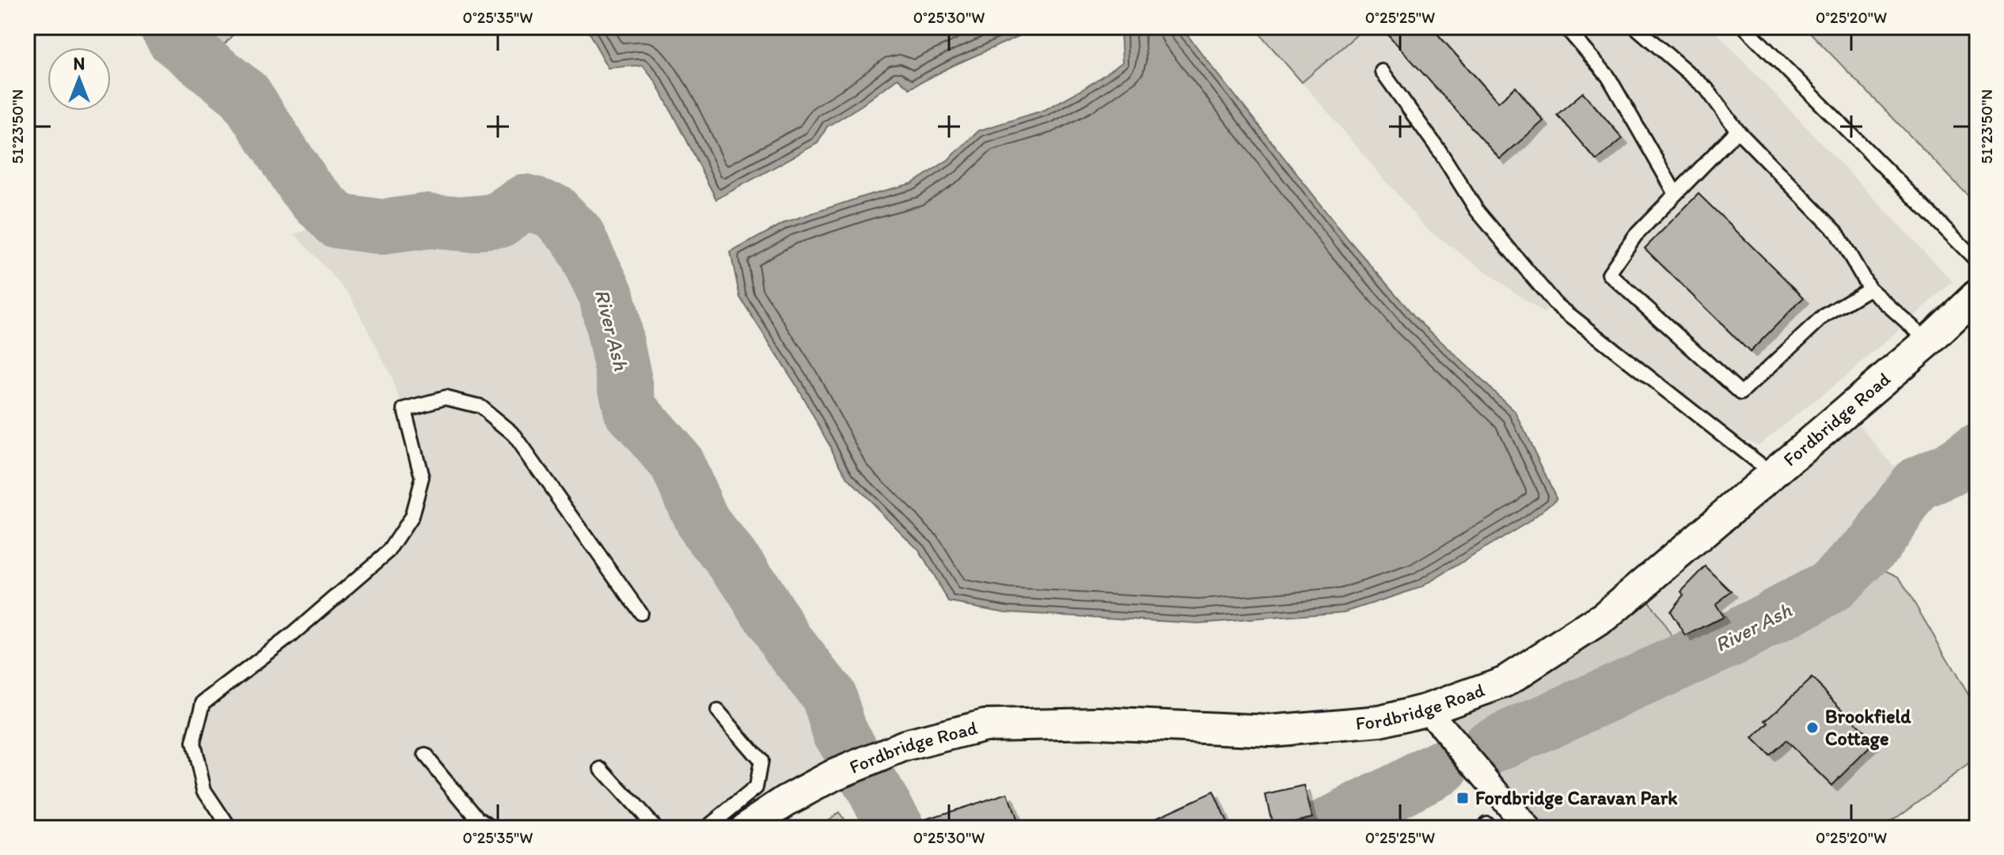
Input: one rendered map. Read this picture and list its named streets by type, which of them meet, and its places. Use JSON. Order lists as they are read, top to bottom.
{
  "streets": {
    "street": ["Fordbridge Road"]
  },
  "water": ["River Ash"],
  "places": {
    "other": ["Brookfield Cottage"],
    "transit": ["Fordbridge Caravan Park"]
  },
  "north": "top",
  "coordinates": [
    "0°25'35\"W",
    "0°25'30\"W",
    "0°25'25\"W",
    "0°25'20\"W",
    "51°23'50\"N"
  ]
}
